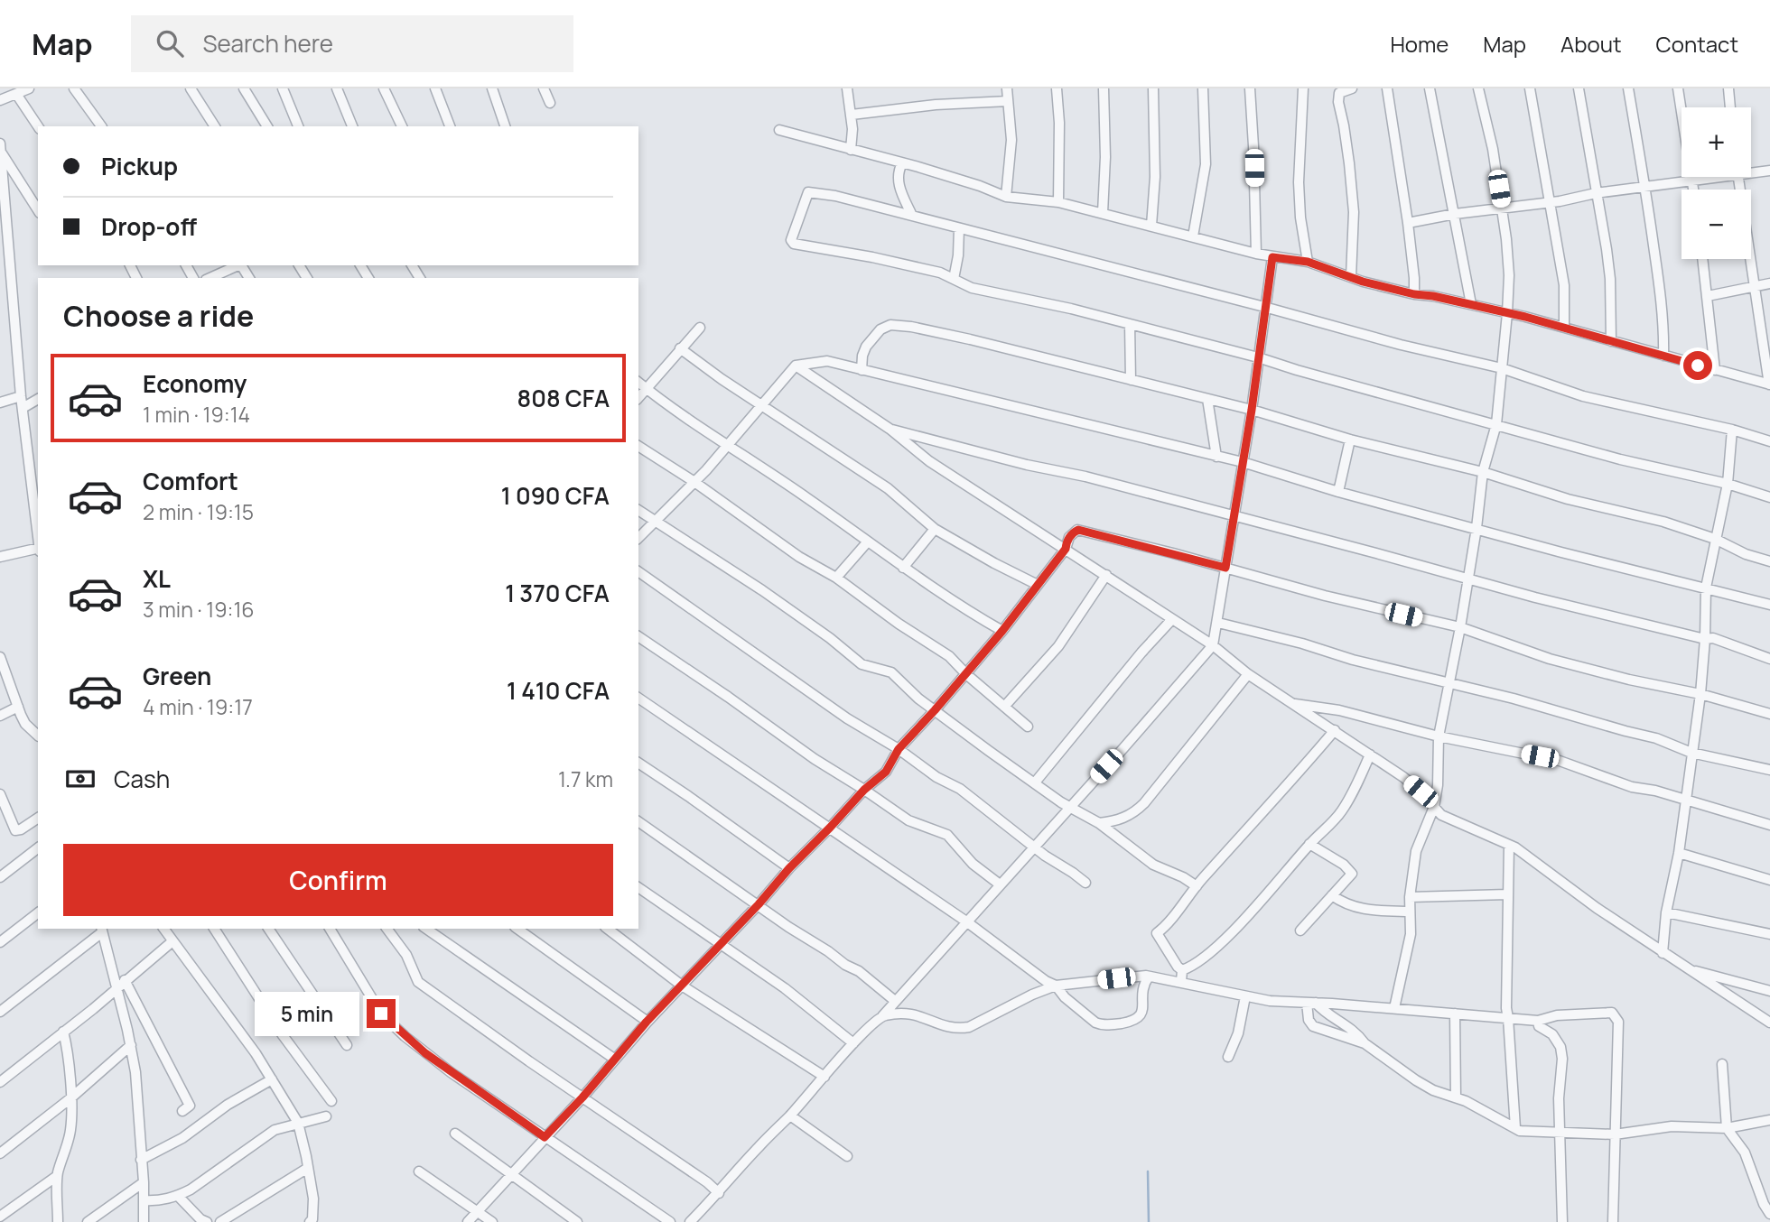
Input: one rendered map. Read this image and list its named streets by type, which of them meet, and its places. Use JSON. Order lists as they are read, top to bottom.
{
  "page": {
    "header": "Map",
    "search": "Search here",
    "nav": [
      "Home",
      "Map",
      "About",
      "Contact"
    ],
    "map_buttons": ["+", "−"],
    "banner": ["Pickup", "Drop-off"],
    "heading": "Choose a ride",
    "list": [
      {
        "name": "Economy",
        "note": "1 min · 19:14",
        "value": "808 CFA"
      },
      {
        "name": "Comfort",
        "note": "2 min · 19:15",
        "value": "1 090 CFA"
      },
      {
        "name": "XL",
        "note": "3 min · 19:16",
        "value": "1 370 CFA"
      },
      {
        "name": "Green",
        "note": "4 min · 19:17",
        "value": "1 410 CFA"
      }
    ],
    "pay": ["Cash", "1.7 km"],
    "buttons": "Confirm",
    "bubble": "5 min"
  }
}
